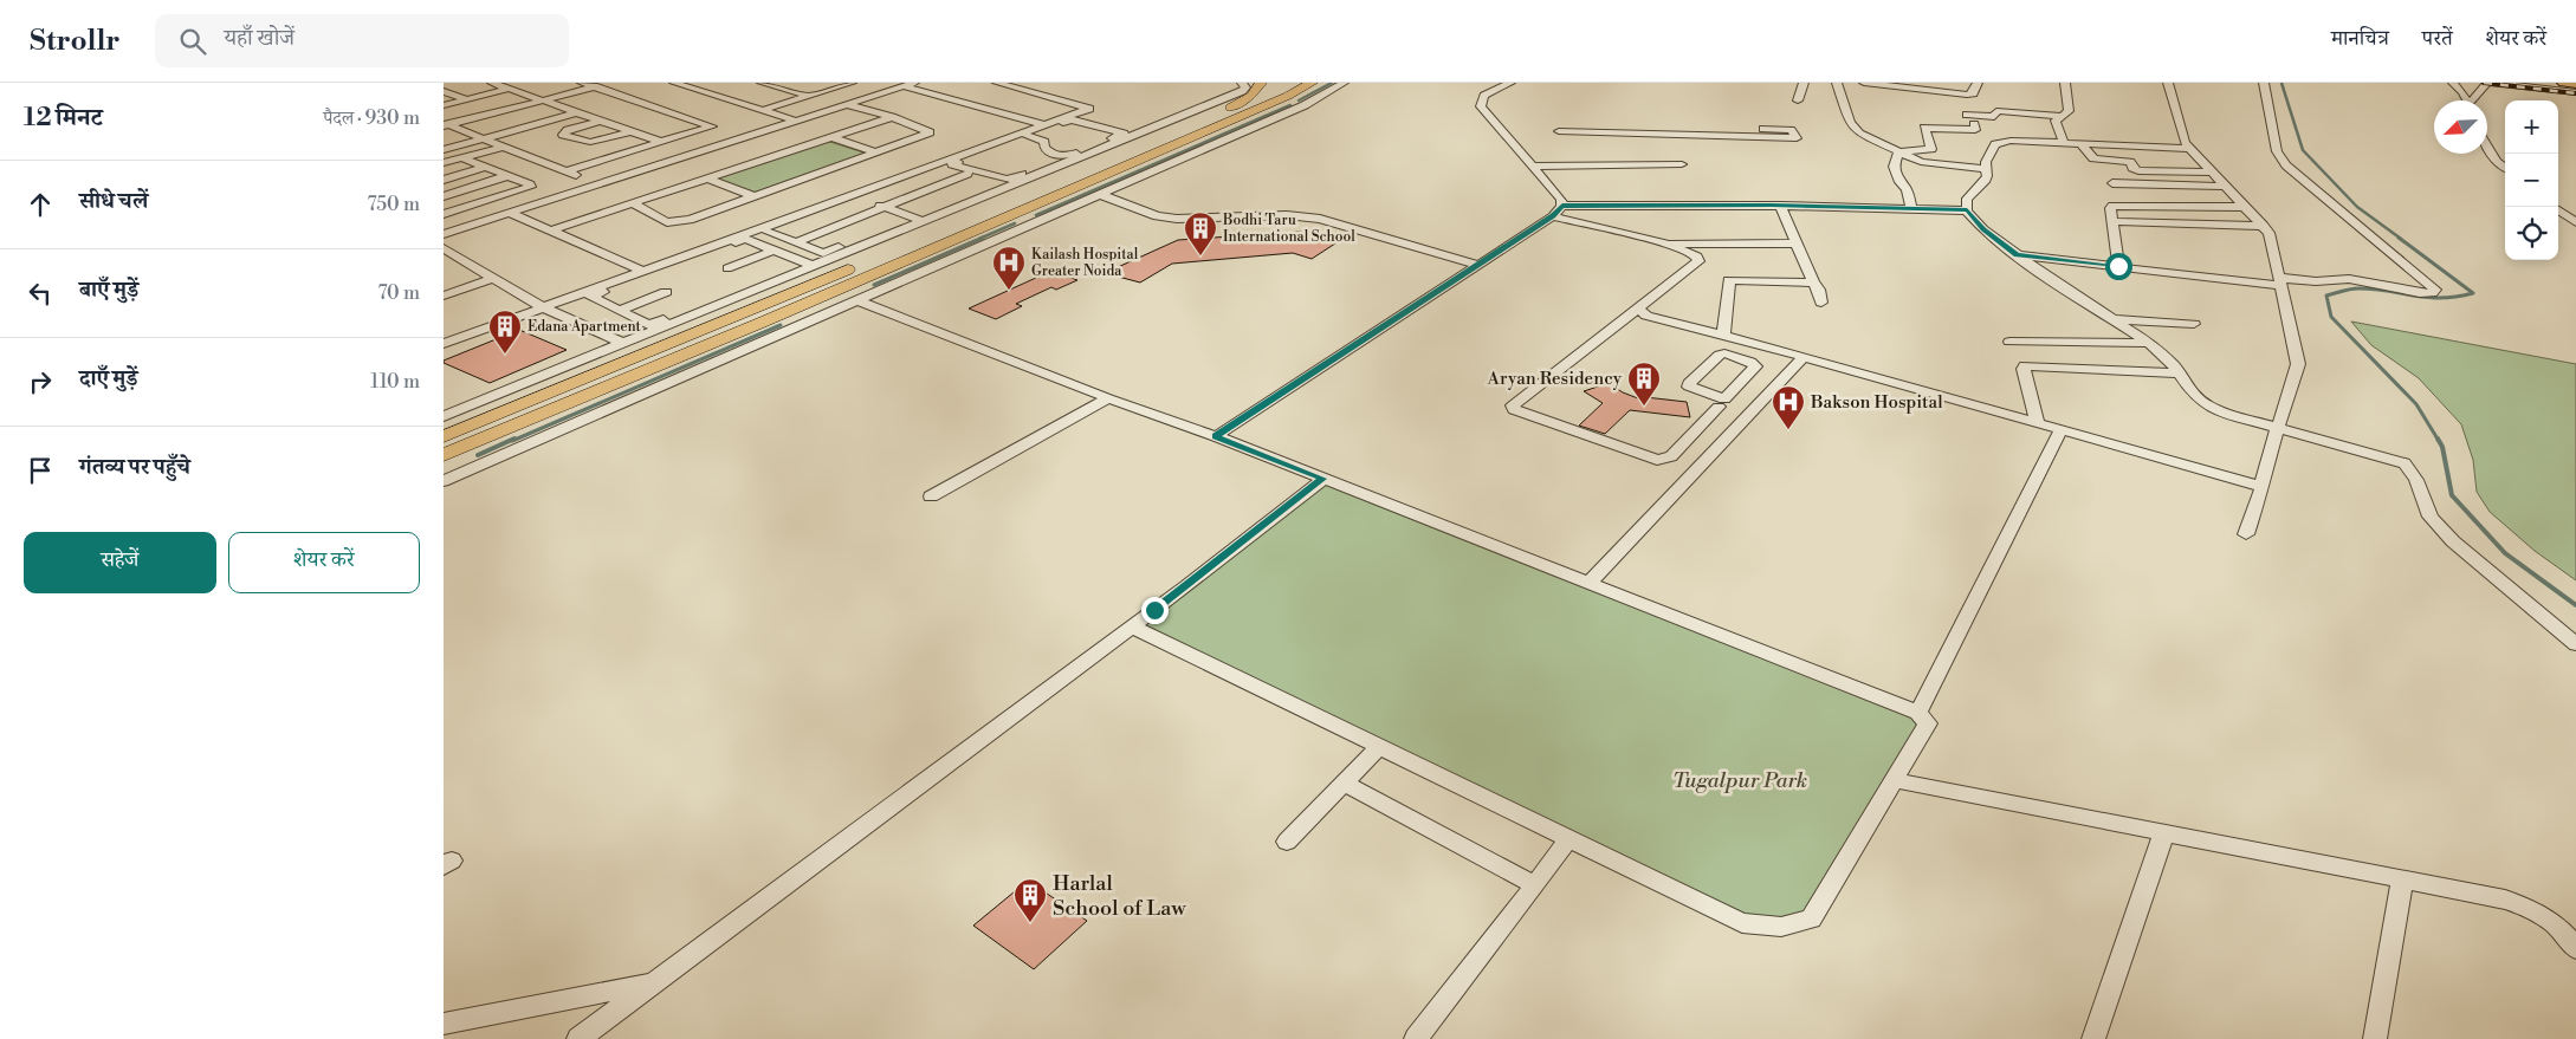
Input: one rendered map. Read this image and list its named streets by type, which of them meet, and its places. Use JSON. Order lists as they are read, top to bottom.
{
  "parks": ["Tugalpur Park"],
  "places": {
    "building": [
      "Bodhi Taru International School",
      "Edana Apartment",
      "Aryan Residency",
      "Harlal School of Law"
    ],
    "hospital": ["Kailash Hospital Greater Noida", "Bakson Hospital"]
  },
  "north": "bottom left",
  "page": {
    "header": "Strollr",
    "search": "यहाँ खोजें",
    "nav": ["मानचित्र", "परतें", "शेयर करें"],
    "heading": ["12 मिनट", "पैदल · 930 m"],
    "map_buttons": ["+", "−"],
    "list": [
      ["सीधे चलें", "750 m"],
      ["बाएँ मुड़ें", "70 m"],
      ["दाएँ मुड़ें", "110 m"],
      "गंतव्य पर पहुँचे"
    ],
    "buttons": ["सहेजें", "शेयर करें"]
  }
}
